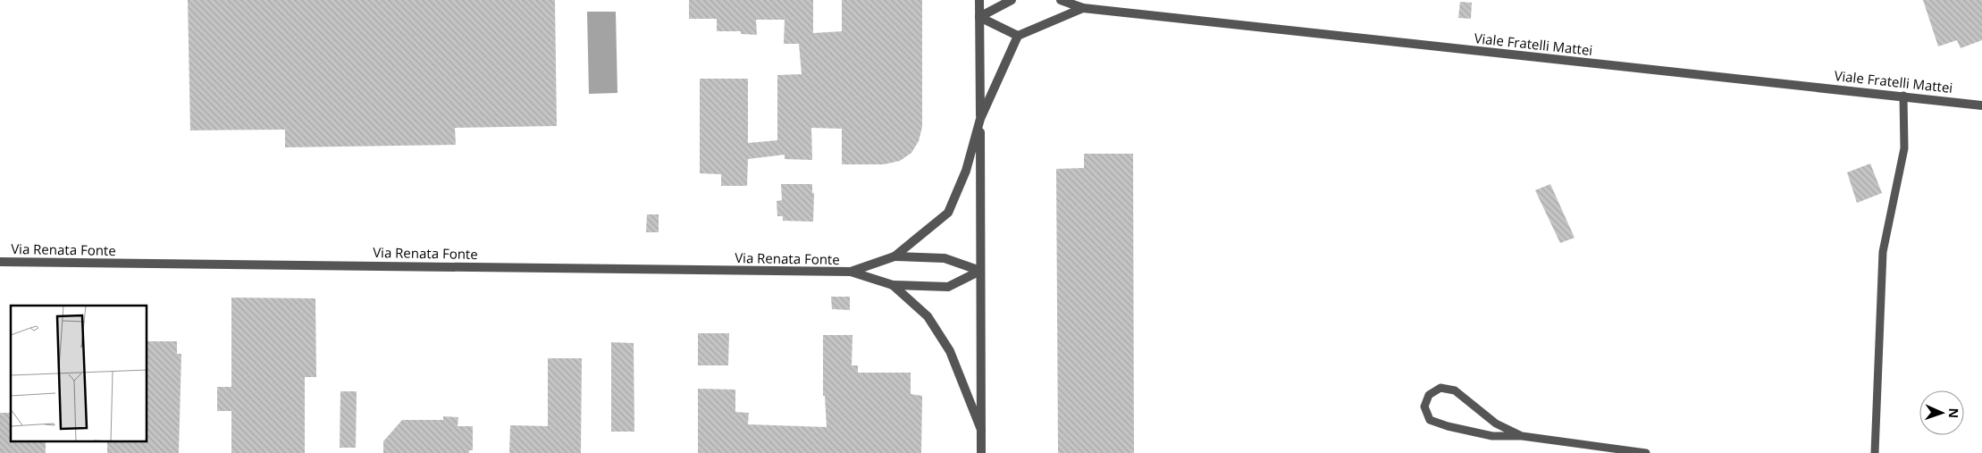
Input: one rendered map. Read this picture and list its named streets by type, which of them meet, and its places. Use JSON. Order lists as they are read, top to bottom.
{
  "streets": {
    "street": ["Viale Fratelli Mattei", "Via Renata Fonte"]
  },
  "north": "right"
}
